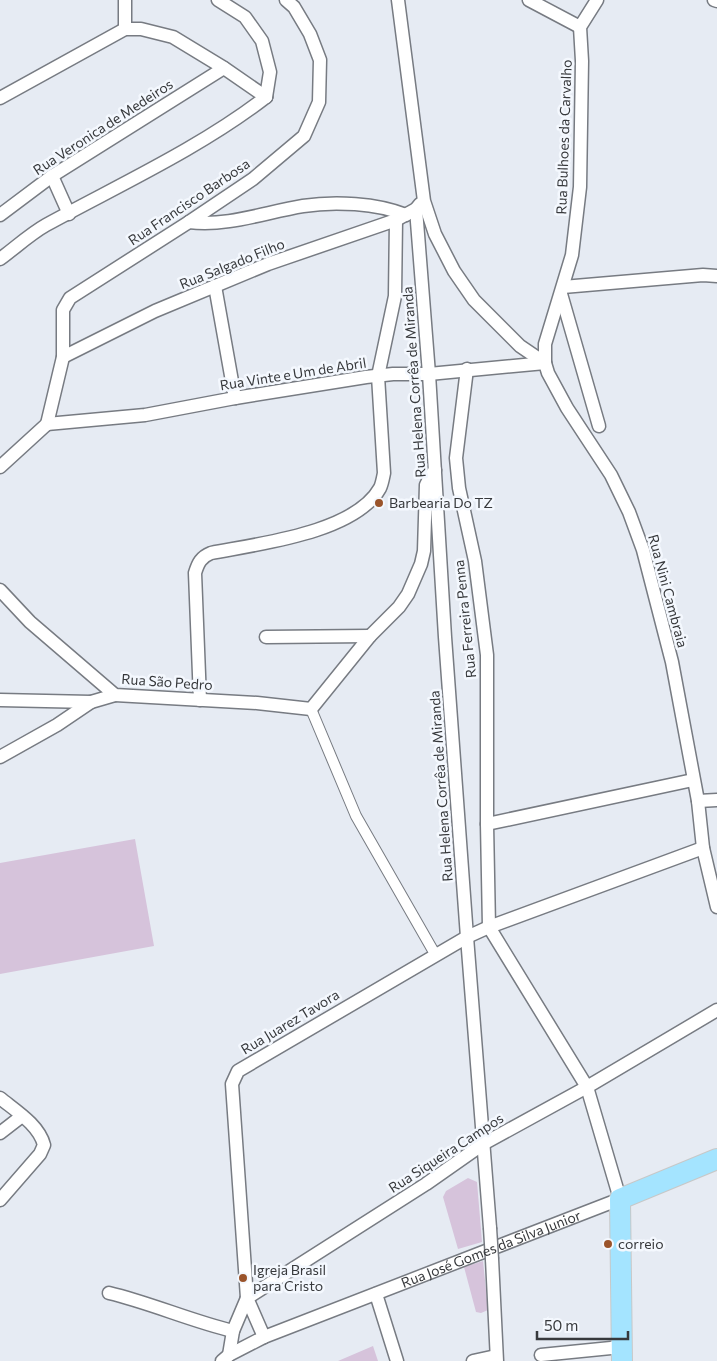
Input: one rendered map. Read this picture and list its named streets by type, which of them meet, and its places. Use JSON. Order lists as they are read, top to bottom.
{
  "streets": {
    "main road": ["Rua José Gomes da Silva Junior"],
    "street": [
      "Rua Veronica de Medeiros",
      "Rua Bulhoes da Carvalho",
      "Rua Francisco Barbosa",
      "Rua Salgado Filho",
      "Rua Vinte e Um de Abril",
      "Rua Helena Corrêa de Miranda",
      "Rua Nini Cambraia",
      "Rua Ferreira Penna",
      "Rua São Pedro",
      "Rua Juarez Tavora",
      "Rua Siqueira Campos"
    ]
  },
  "crossings": [
    ["Rua Bulhoes da Carvalho", "Rua Vinte e Um de Abril"],
    ["Rua Bulhoes da Carvalho", "Rua Nini Cambraia"],
    ["Rua Francisco Barbosa", "Rua Salgado Filho"],
    ["Rua Francisco Barbosa", "Rua Vinte e Um de Abril"],
    ["Rua Salgado Filho", "Rua Helena Corrêa de Miranda"],
    ["Rua Vinte e Um de Abril", "Rua Helena Corrêa de Miranda"],
    ["Rua Vinte e Um de Abril", "Rua Nini Cambraia"],
    ["Rua Vinte e Um de Abril", "Rua Ferreira Penna"],
    ["Rua Helena Corrêa de Miranda", "Rua Juarez Tavora"],
    ["Rua Helena Corrêa de Miranda", "Rua Siqueira Campos"],
    ["Rua Nini Cambraia", "Rua Juarez Tavora"],
    ["Rua Ferreira Penna", "Rua Juarez Tavora"],
    ["Rua Juarez Tavora", "Rua Siqueira Campos"],
    ["Rua Juarez Tavora", "Rua José Gomes da Silva Junior"]
  ],
  "places": ["Barbearia Do TZ", "correio", "Igreja Brasil para Cristo"],
  "scale_bar": "50 m"
}
